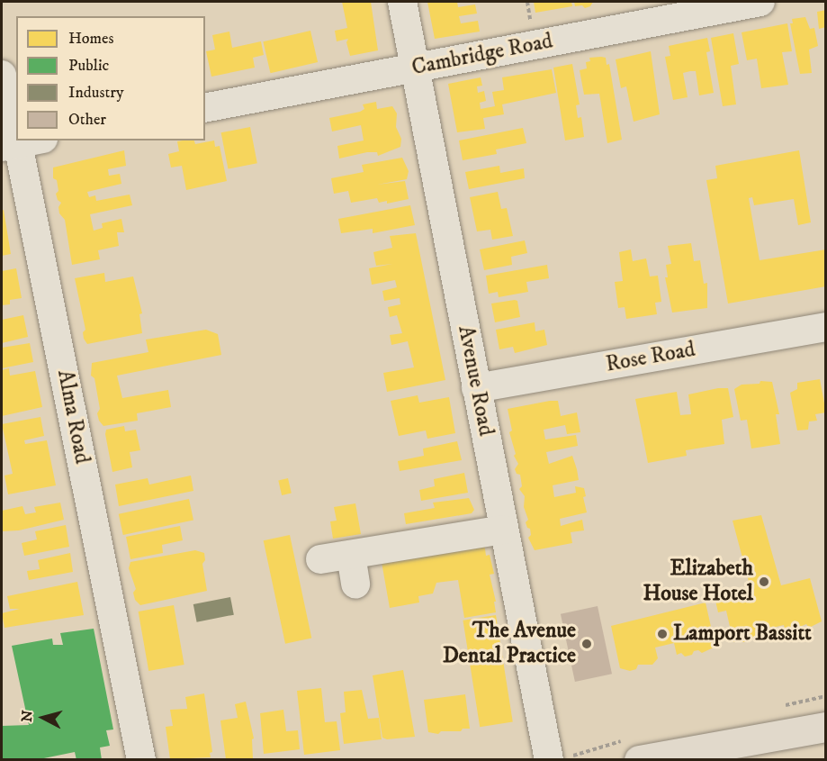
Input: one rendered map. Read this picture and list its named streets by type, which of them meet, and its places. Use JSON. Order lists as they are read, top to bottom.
{
  "streets": {
    "street": [
      "Cambridge Road",
      "Rose Road",
      "Avenue Road",
      "Alma Road"
    ]
  },
  "crossings": [
    ["Cambridge Road", "Avenue Road"],
    ["Rose Road", "Avenue Road"]
  ],
  "places": ["Elizabeth House Hotel", "Lamport Bassitt", "The Avenue Dental Practice"],
  "legend": [
    "Homes",
    "Public",
    "Industry",
    "Other"
  ],
  "north": "left"
}
